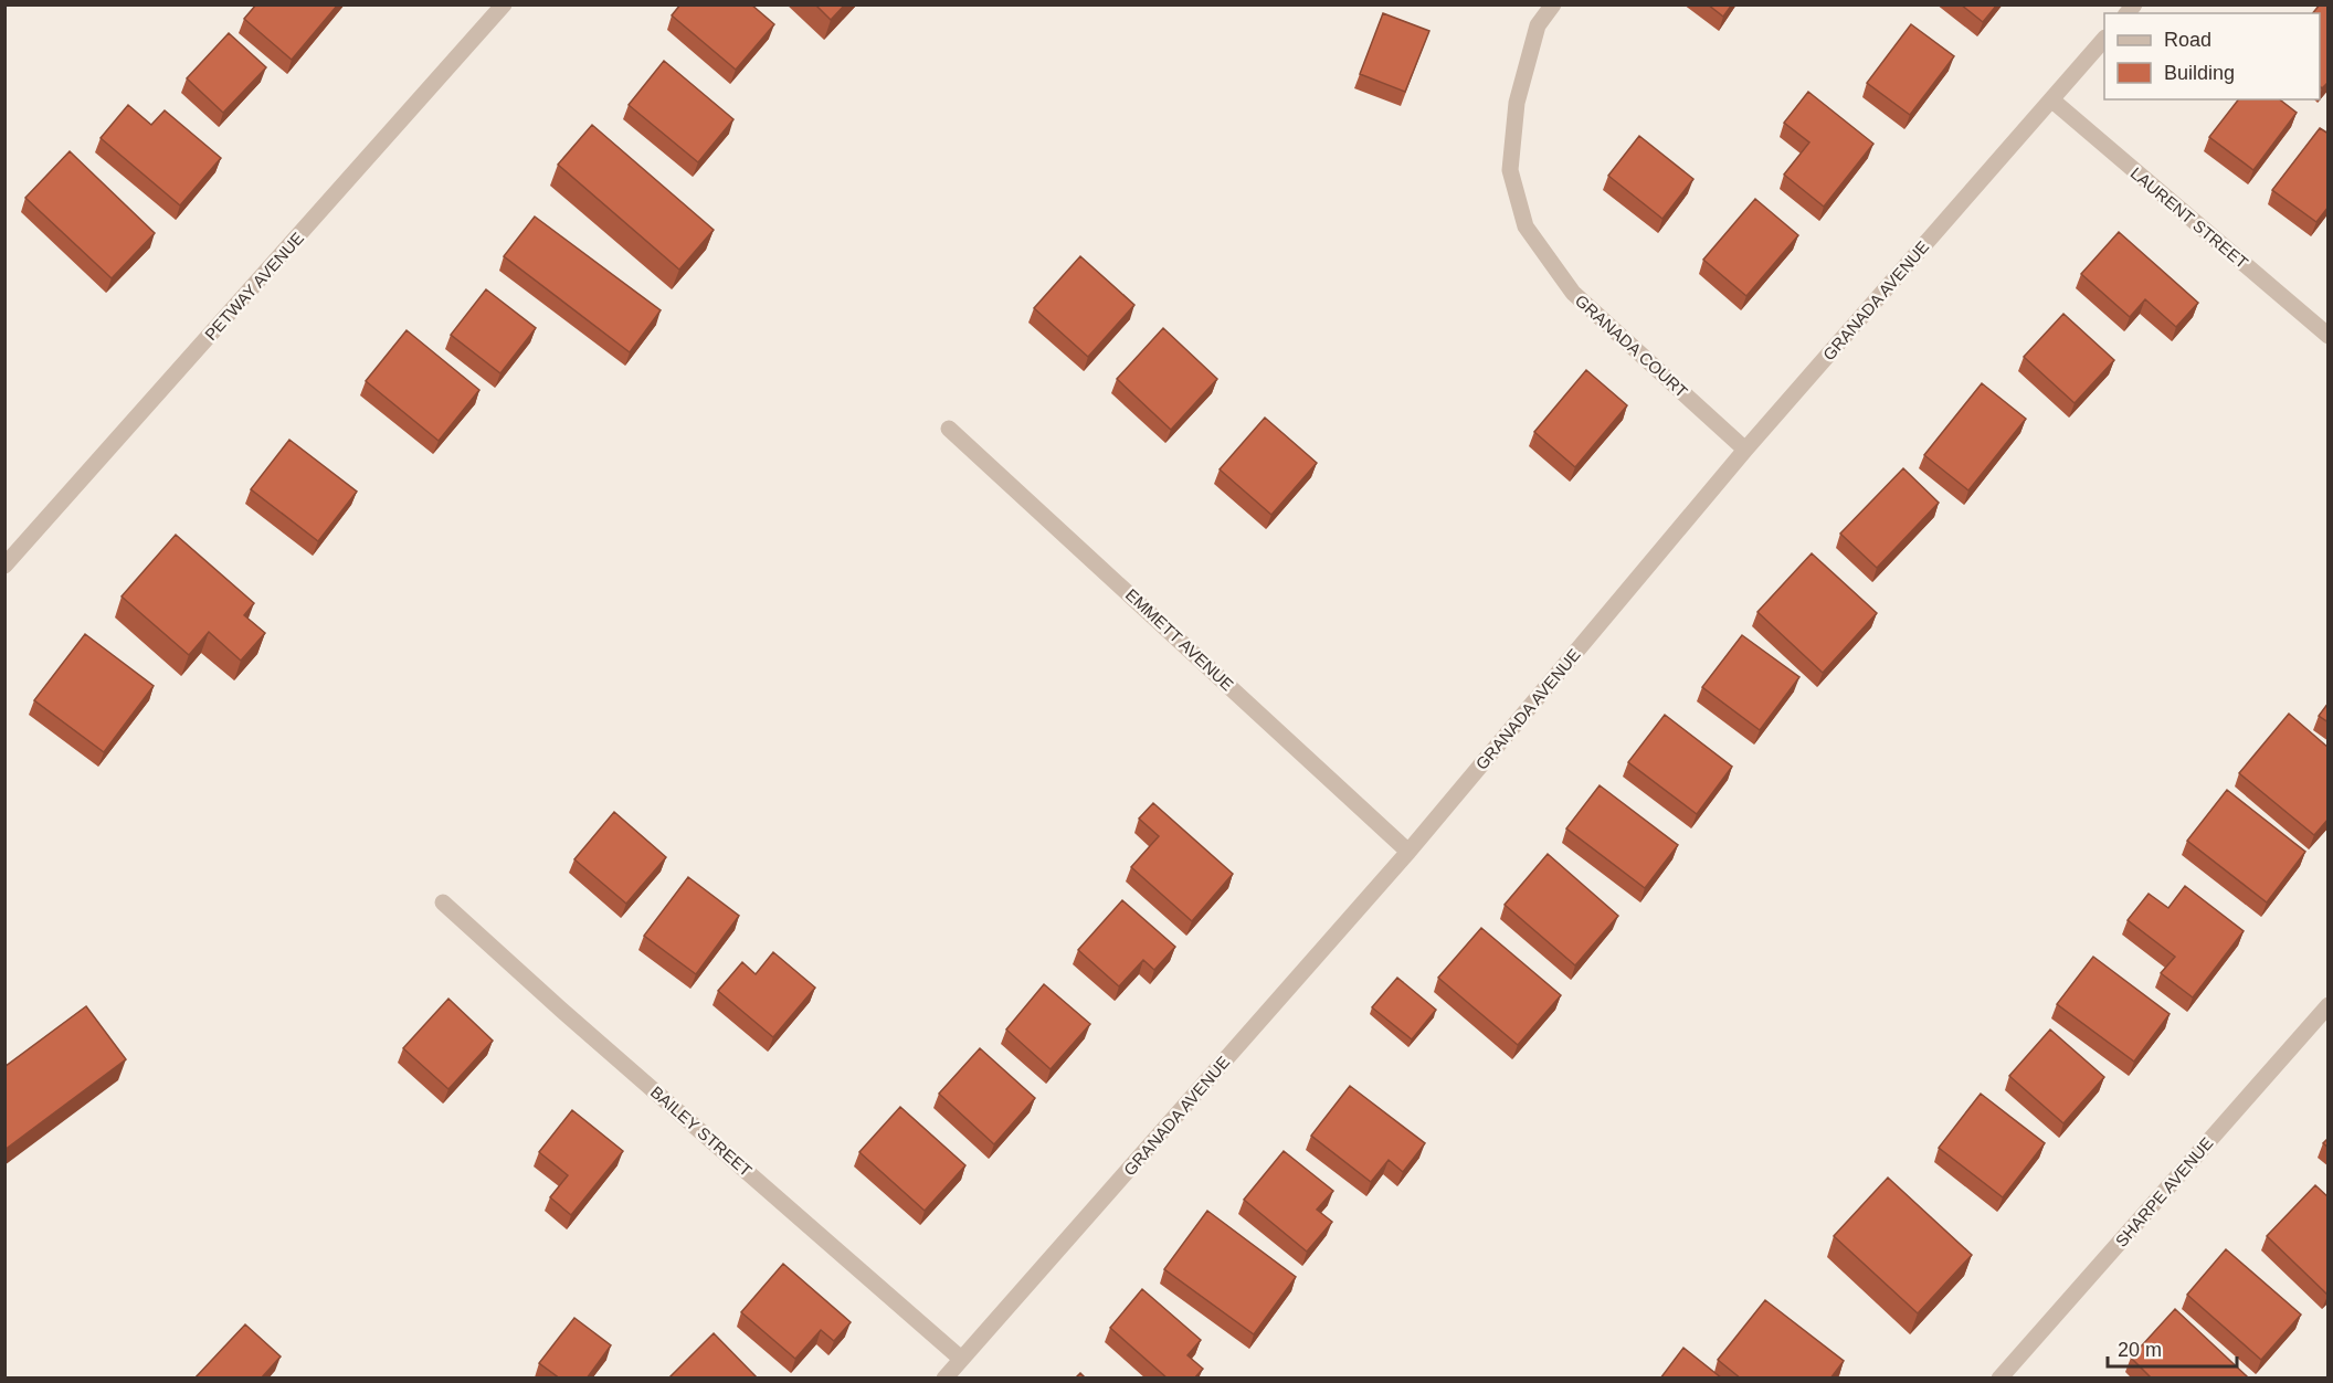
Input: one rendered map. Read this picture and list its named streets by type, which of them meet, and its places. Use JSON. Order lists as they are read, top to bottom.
{
  "streets": {
    "street": [
      "LAURENT STREET",
      "PETWAY AVENUE",
      "GRANADA AVENUE",
      "GRANADA COURT",
      "EMMETT AVENUE",
      "BAILEY STREET",
      "SHARPE AVENUE"
    ]
  },
  "crossings": [
    ["LAURENT STREET", "GRANADA AVENUE"],
    ["GRANADA AVENUE", "GRANADA COURT"],
    ["GRANADA AVENUE", "EMMETT AVENUE"],
    ["GRANADA AVENUE", "BAILEY STREET"]
  ],
  "legend": ["Road", "Building"],
  "scale_bar": "20 m"
}
